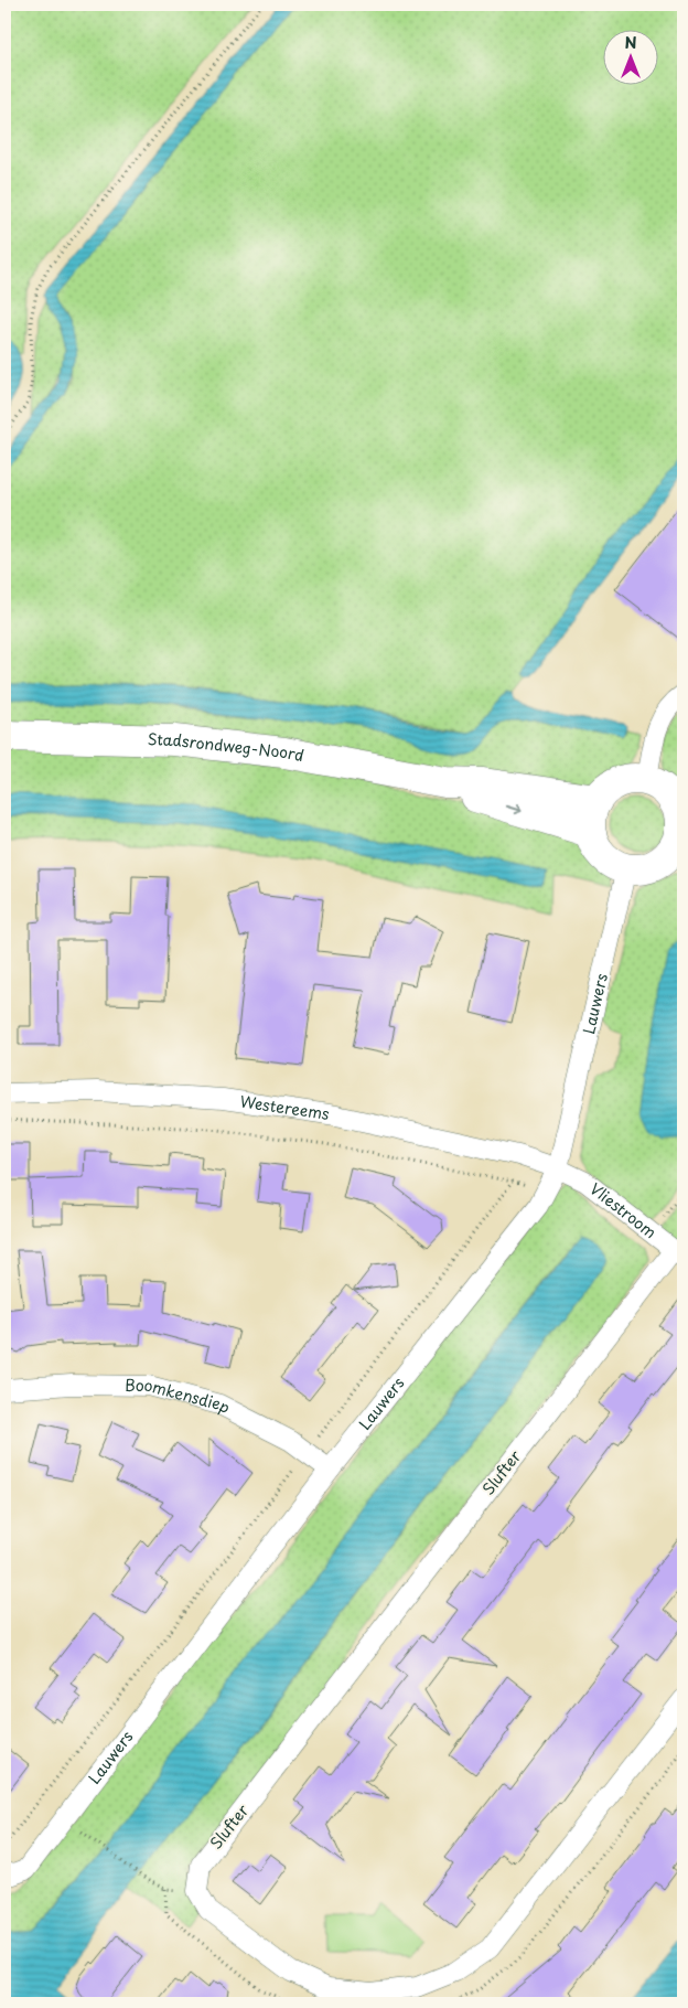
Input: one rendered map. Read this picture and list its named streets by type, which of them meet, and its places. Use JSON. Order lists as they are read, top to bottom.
{
  "streets": {
    "main road": ["Stadsrondweg-Noord"],
    "street": [
      "Lauwers",
      "Westereems",
      "Vliestroom",
      "Boomkensdiep",
      "Slufter"
    ]
  },
  "crossings": [
    ["Stadsrondweg-Noord", "Lauwers"],
    ["Lauwers", "Westereems"],
    ["Lauwers", "Vliestroom"],
    ["Lauwers", "Boomkensdiep"],
    ["Westereems", "Vliestroom"],
    ["Vliestroom", "Slufter"]
  ],
  "north": "top"
}
